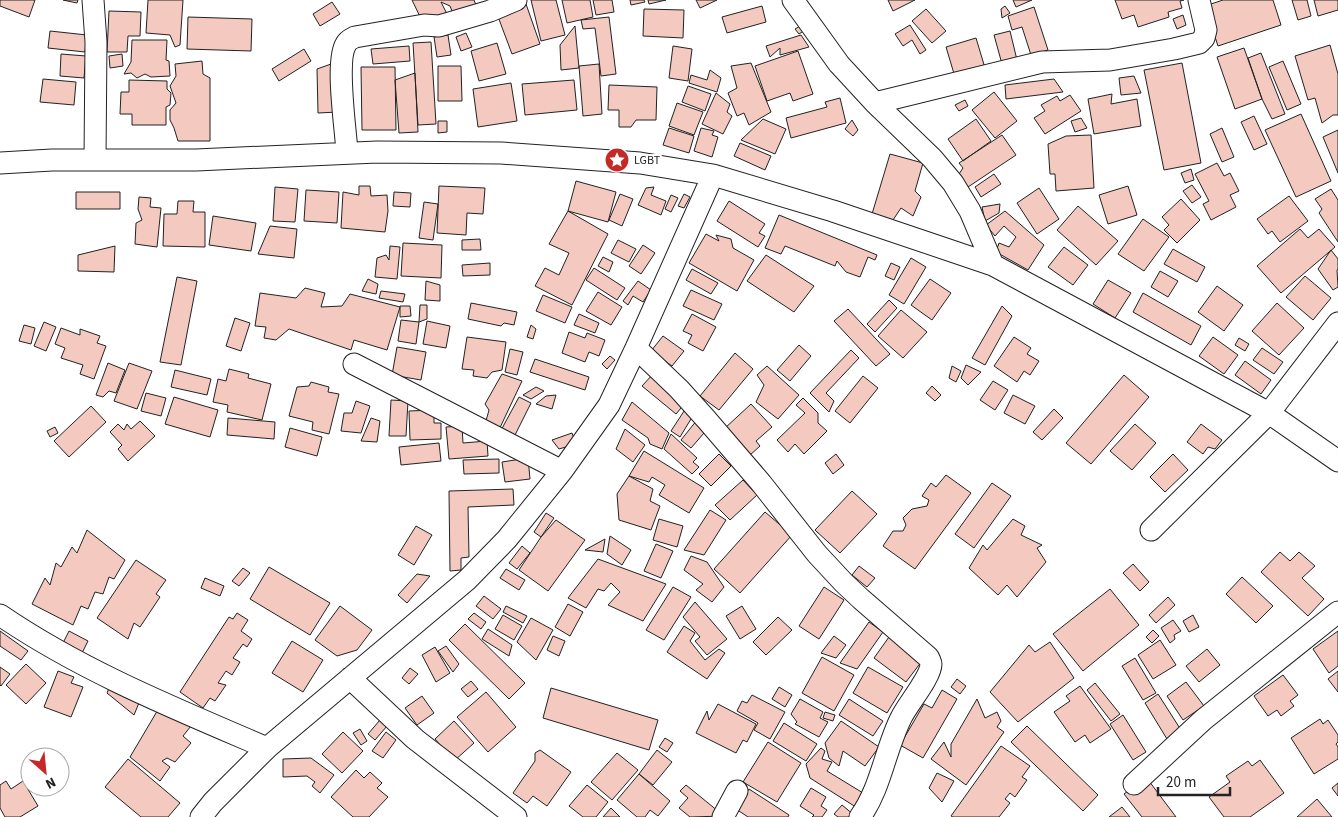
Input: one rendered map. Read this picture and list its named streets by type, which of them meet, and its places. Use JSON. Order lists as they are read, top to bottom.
{
  "places": {
    "place": ["LGBT"]
  },
  "scale_bar": "20 m",
  "north": "bottom right"
}
